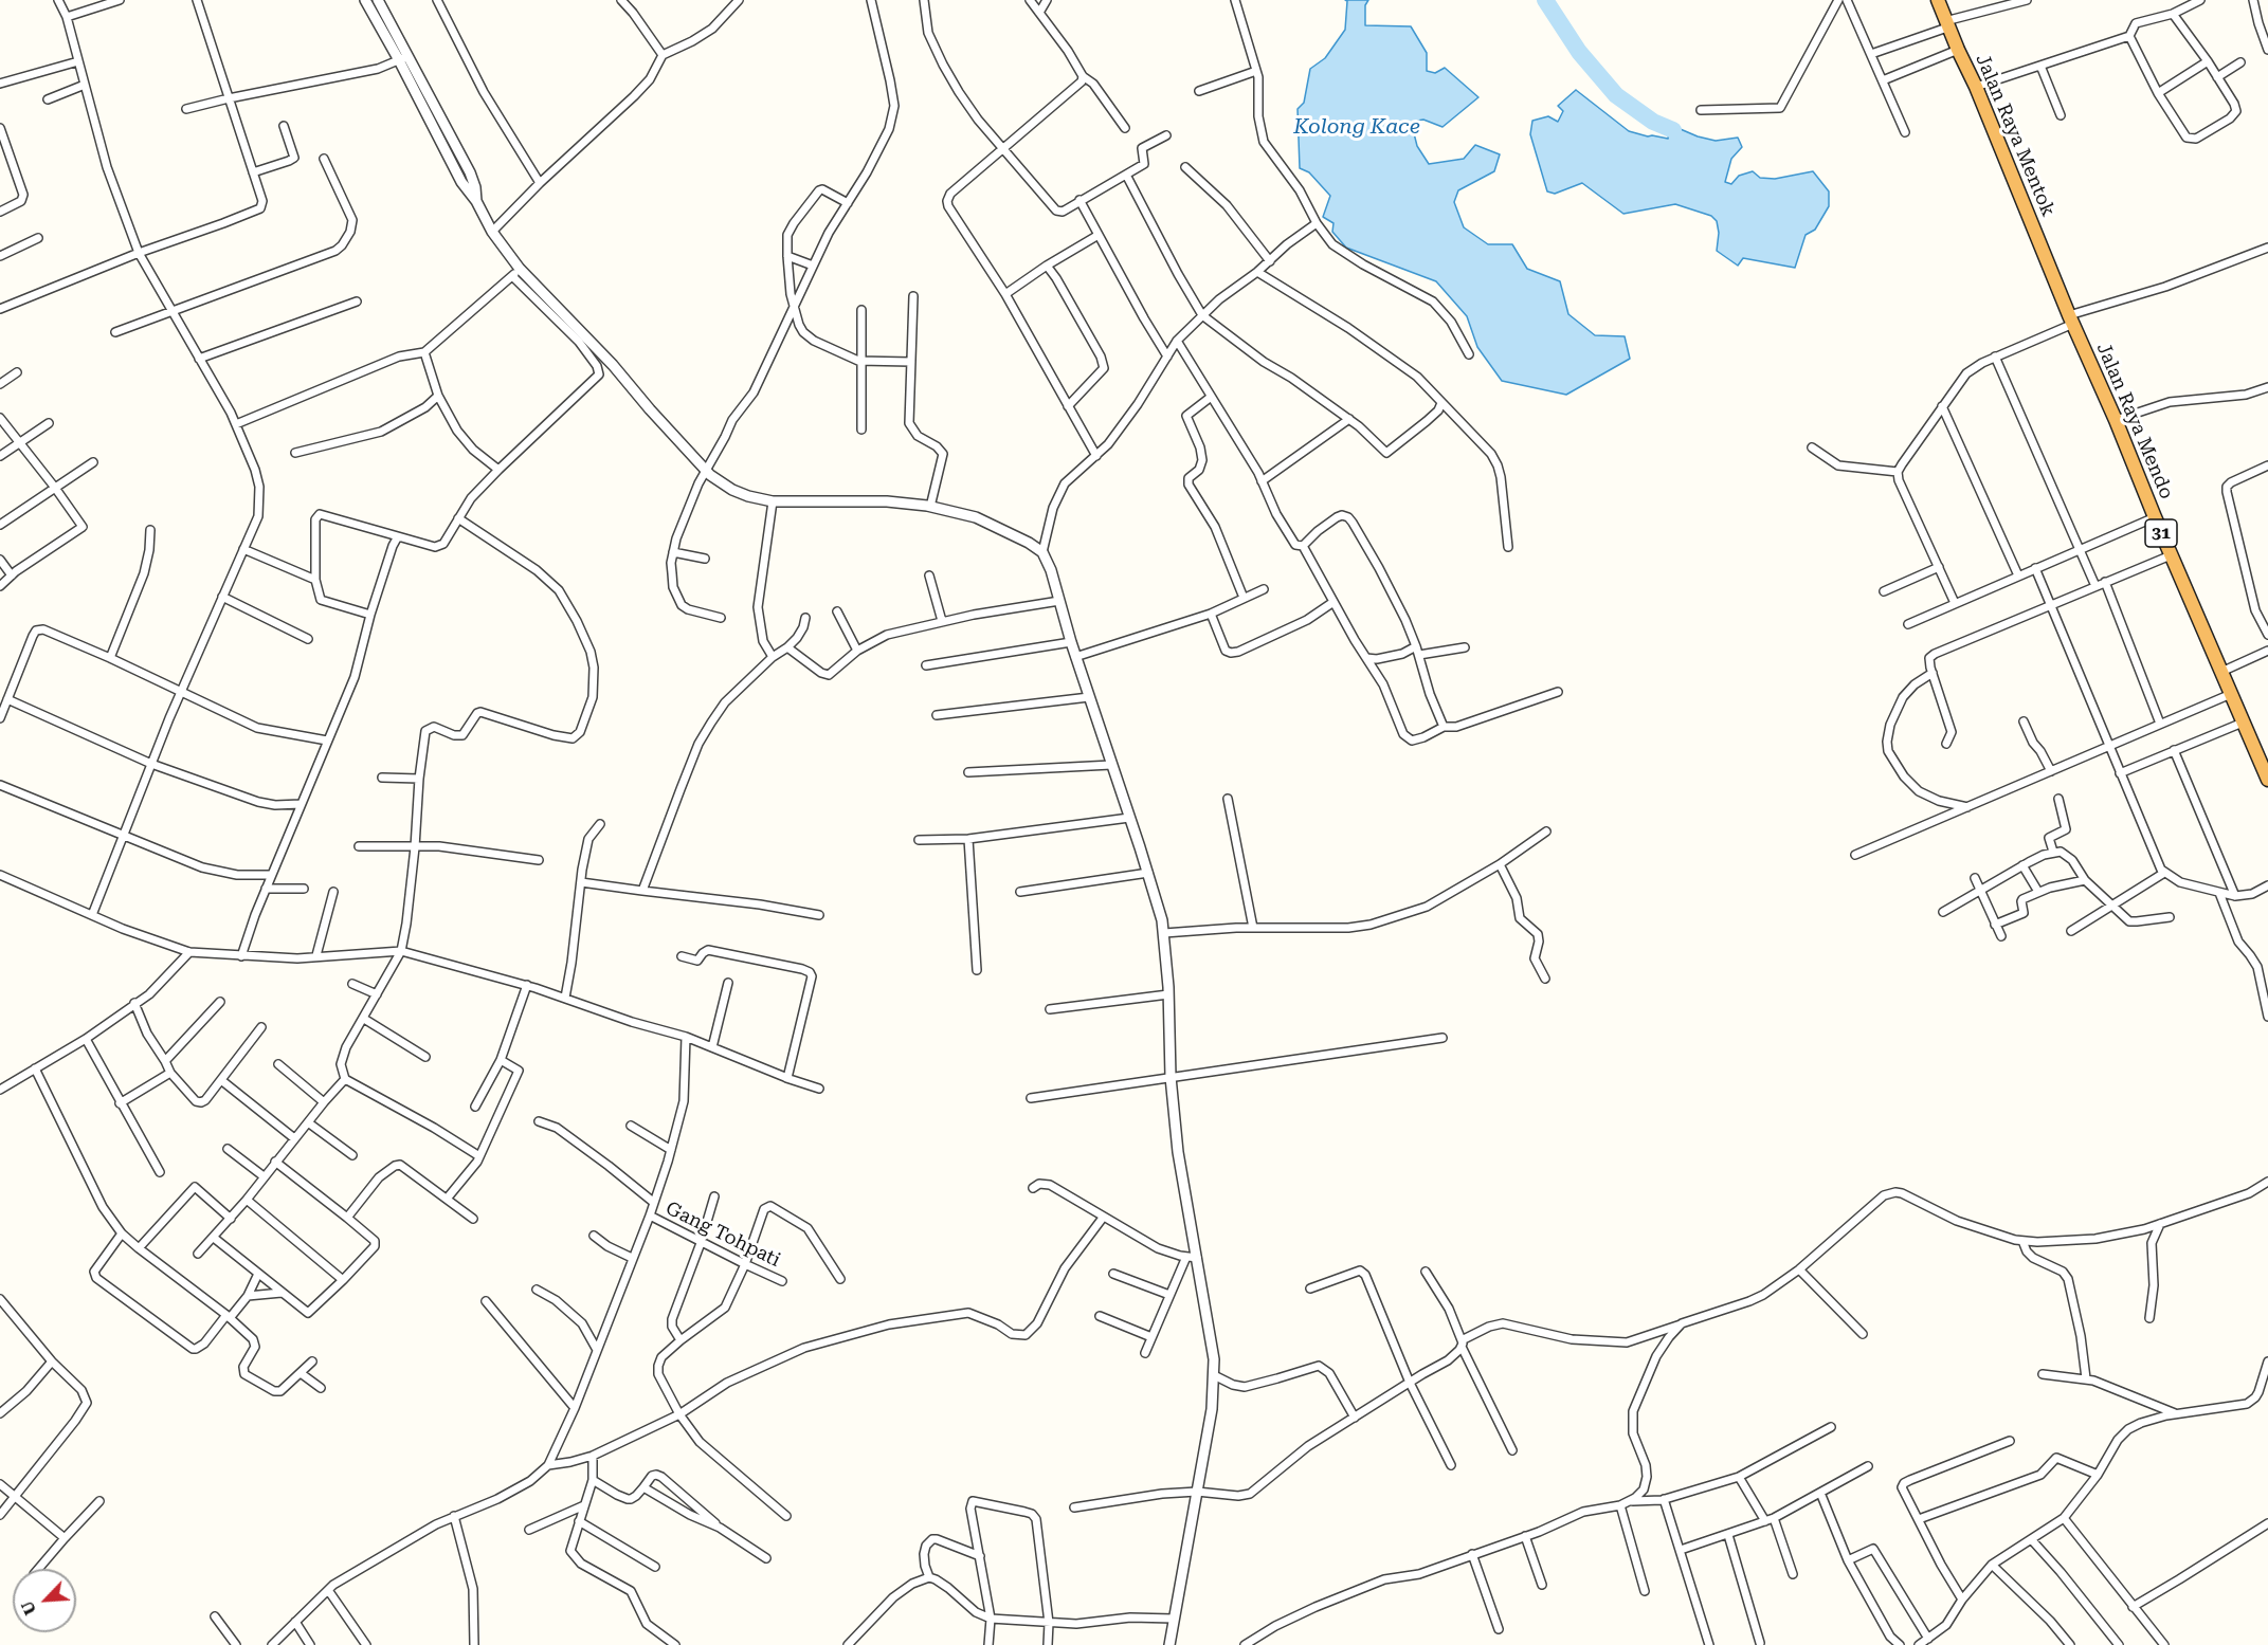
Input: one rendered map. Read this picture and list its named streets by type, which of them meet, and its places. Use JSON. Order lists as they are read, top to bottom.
{
  "streets": {
    "highway": ["Jalan Raya Mentok", "Jalan Raya Mendo", "31"],
    "street": ["Gang Tohpati"]
  },
  "crossings": [
    ["Jalan Raya Mentok", "Jalan Raya Mendo"]
  ],
  "water": ["Kolong Kace"],
  "north": "bottom left"
}
